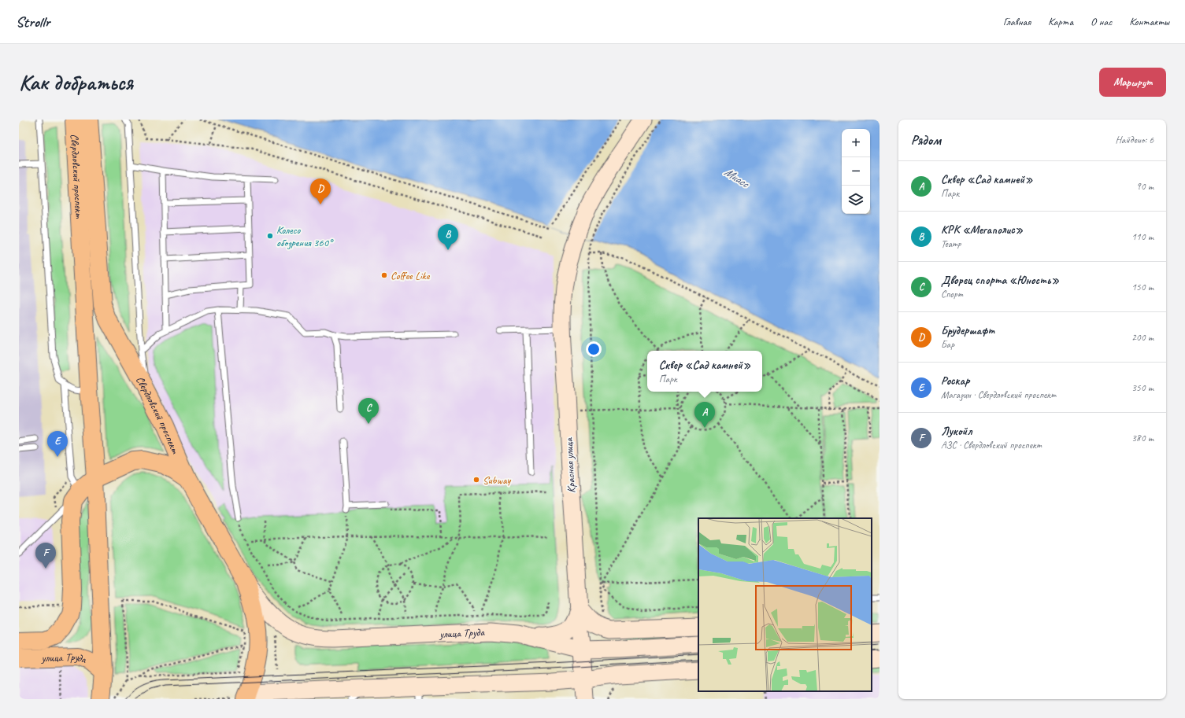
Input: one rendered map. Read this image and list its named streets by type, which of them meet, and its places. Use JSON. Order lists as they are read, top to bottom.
{
  "streets": {
    "main road": ["Свердловский проспект", "Красная улица", "улица Труда"]
  },
  "crossings": [
    ["Свердловский проспект", "улица Труда"],
    ["Красная улица", "улица Труда"]
  ],
  "water": ["Миасс"],
  "places": ["Колесо обозрения 360°", "Coffee Like", "Subway"],
  "page": {
    "header": "Strollr",
    "nav": [
      "Главная",
      "Карта",
      "О нас",
      "Контакты"
    ],
    "buttons": "Маршрут",
    "title": "Как добраться",
    "heading": ["Рядом", "Найдено: 6"],
    "map_buttons": ["+", "−"],
    "list": [
      {
        "mark": "A",
        "name": "Сквер «Сад камней»",
        "note": "Парк",
        "value": "90 m"
      },
      {
        "mark": "B",
        "name": "КРК «Мегаполис»",
        "note": "Театр",
        "value": "110 m"
      },
      {
        "mark": "C",
        "name": "Дворец спорта «Юность»",
        "note": "Спорт",
        "value": "150 m"
      },
      {
        "mark": "D",
        "name": "Брудершафт",
        "note": "Бар",
        "value": "200 m"
      },
      {
        "mark": "E",
        "name": "Роскар",
        "note": "Магазин · Свердловский проспект",
        "value": "350 m"
      },
      {
        "mark": "F",
        "name": "Лукойл",
        "note": "АЗС · Свердловский проспект",
        "value": "380 m"
      }
    ],
    "pins": [
      "D",
      "B",
      "C",
      "A",
      "E",
      "F"
    ],
    "popup": ["Сквер «Сад камней»", "Парк"]
  }
}
